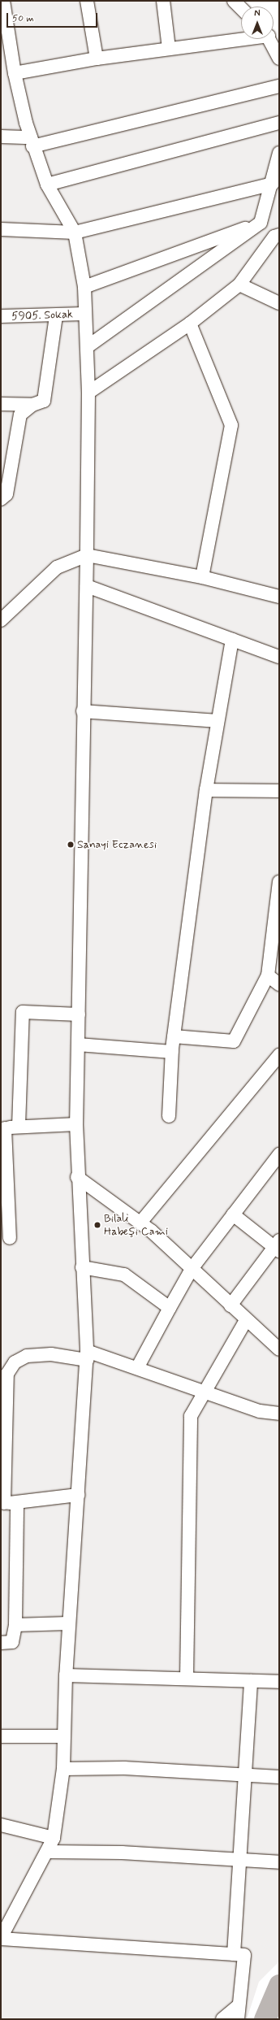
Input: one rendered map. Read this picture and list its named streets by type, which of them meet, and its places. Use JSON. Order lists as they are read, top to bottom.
{
  "streets": {
    "street": ["5905. Sokak"]
  },
  "places": ["Sanayi Eczanesi", "Bilali Habeşi Cami"],
  "scale_bar": "50 m",
  "north": "top"
}
